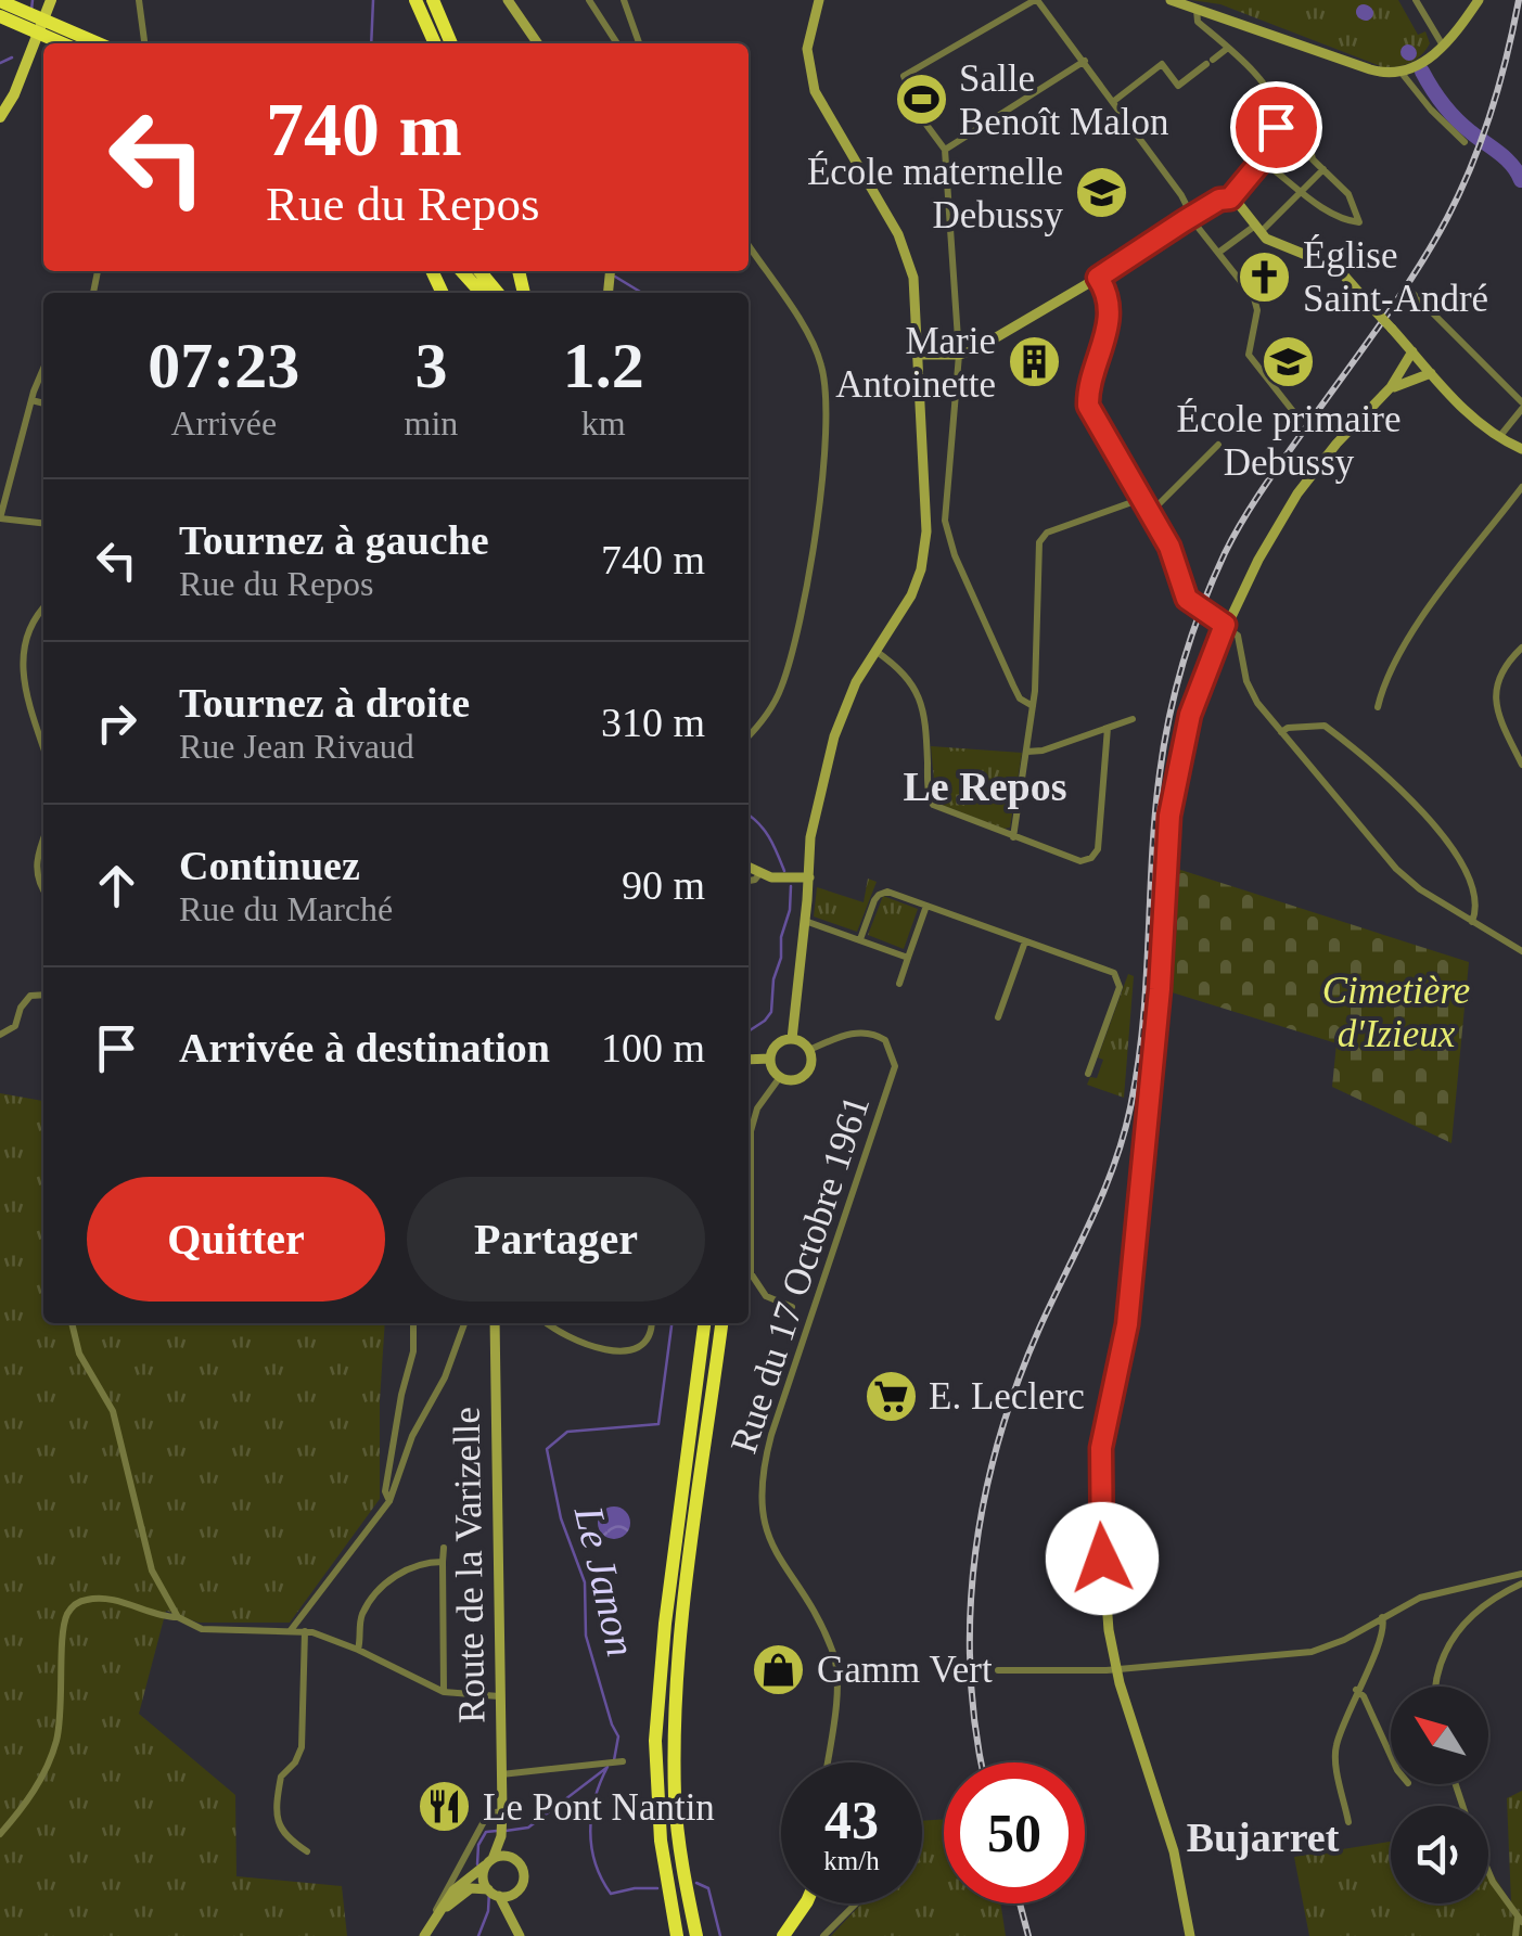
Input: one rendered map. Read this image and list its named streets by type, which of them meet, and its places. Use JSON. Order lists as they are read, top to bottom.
{
  "streets": {
    "main road": ["Route de la Varizelle"],
    "street": ["Rue du 17 Octobre 1961"]
  },
  "districts": ["Le Repos", "Bujarret"],
  "water": ["Le Janon"],
  "parks": ["Cimetière d'Izieux"],
  "places": {
    "sports": ["Salle Benoît Malon"],
    "school or university": ["École maternelle Debussy", "École primaire Debussy"],
    "church": ["Église Saint-André"],
    "building": ["Marie Antoinette"],
    "supermarket": ["E. Leclerc"],
    "shop": ["Gamm Vert"],
    "restaurant": ["Le Pont Nantin"]
  },
  "north": "top left",
  "page": {
    "turn": ["740 m", "Rue du Repos"],
    "eta": [
      "07:23",
      "Arrivée",
      "3",
      "min",
      "1.2",
      "km"
    ],
    "list": [
      {
        "name": "Tournez à gauche",
        "note": "Rue du Repos",
        "value": "740 m"
      },
      {
        "name": "Tournez à droite",
        "note": "Rue Jean Rivaud",
        "value": "310 m"
      },
      {
        "name": "Continuez",
        "note": "Rue du Marché",
        "value": "90 m"
      },
      {
        "name": "Arrivée à destination",
        "value": "100 m"
      }
    ],
    "buttons": ["Quitter", "Partager"],
    "speed": "43 km/h",
    "limit": "50"
  }
}
